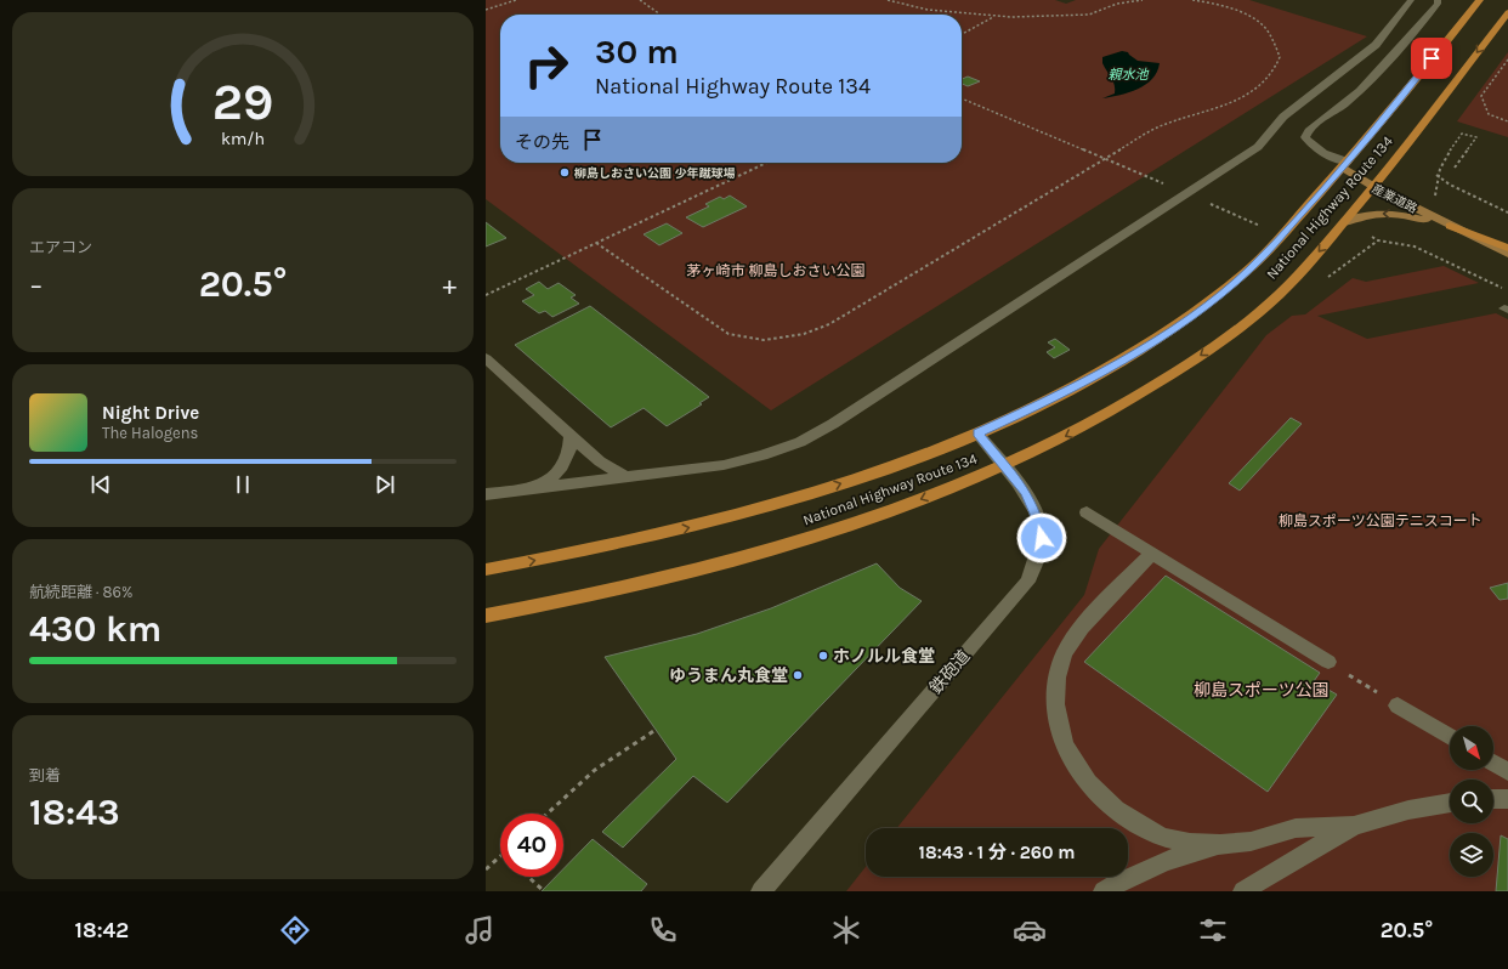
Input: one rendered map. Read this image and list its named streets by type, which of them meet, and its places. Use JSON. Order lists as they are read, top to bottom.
{
  "streets": {
    "highway": ["National Highway Route 134"],
    "main road": ["産業道路"],
    "street": ["鉄砲道"]
  },
  "crossings": [
    ["産業道路", "National Highway Route 134"],
    ["National Highway Route 134", "鉄砲道"]
  ],
  "water": ["親水池"],
  "parks": ["茅ヶ崎市 柳島しおさい公園", "柳島スポーツ公園テニスコート", "柳島スポーツ公園"],
  "places": ["柳島しおさい公園 少年蹴球場", "ホノルル食堂", "ゆうまん丸食堂"],
  "north": "bottom right",
  "page": {
    "turn": ["30 m", "National Highway Route 134"],
    "then": "その先",
    "tile": [
      "エアコン",
      ["航続距離 · 86%", "430 km"],
      ["到着", "18:43"]
    ],
    "heat": ["−", "20.5°", "+"],
    "song": ["Night Drive", "The Halogens"],
    "limit": "40",
    "trip": "18:43 · 1 分 · 260 m",
    "tabs": ["18:42", "20.5°"],
    "gauge": ["29", "km/h"]
  }
}
